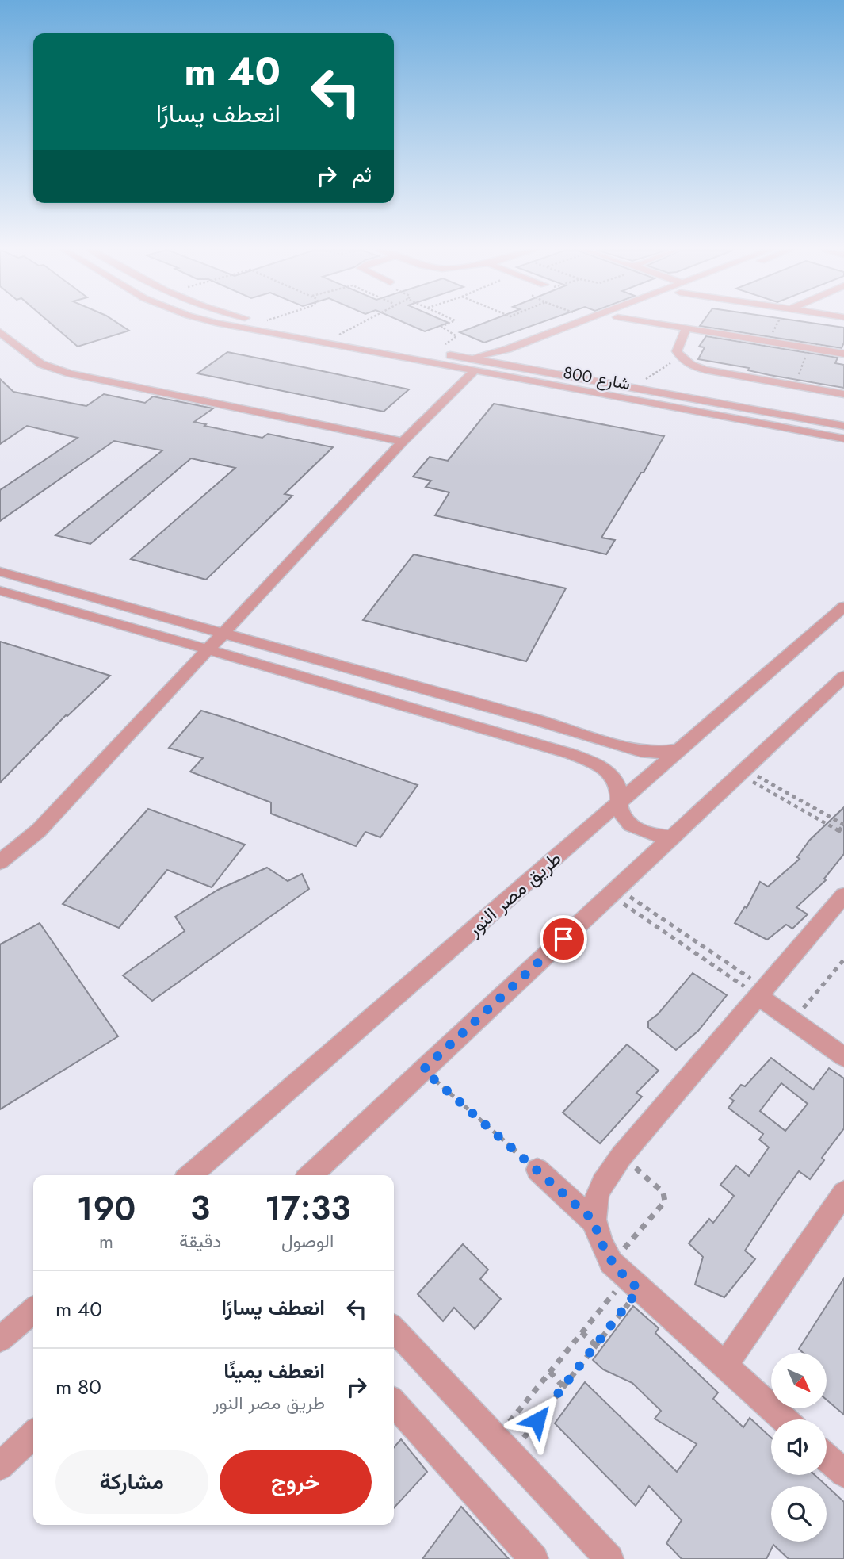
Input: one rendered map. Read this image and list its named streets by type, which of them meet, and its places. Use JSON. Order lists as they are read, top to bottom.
{
  "streets": {
    "street": ["شارع 800", "طريق مصر النور"]
  },
  "north": "bottom right",
  "page": {
    "turn": ["40 m", "انعطف يسارًا"],
    "then": "ثم",
    "eta": [
      "17:33",
      "الوصول",
      "3",
      "دقيقة",
      "190",
      "m"
    ],
    "list": [
      {
        "name": "انعطف يسارًا",
        "value": "40 m"
      },
      {
        "name": "انعطف يمينًا",
        "note": "طريق مصر النور",
        "value": "80 m"
      }
    ],
    "buttons": ["خروج", "مشاركة"]
  }
}
